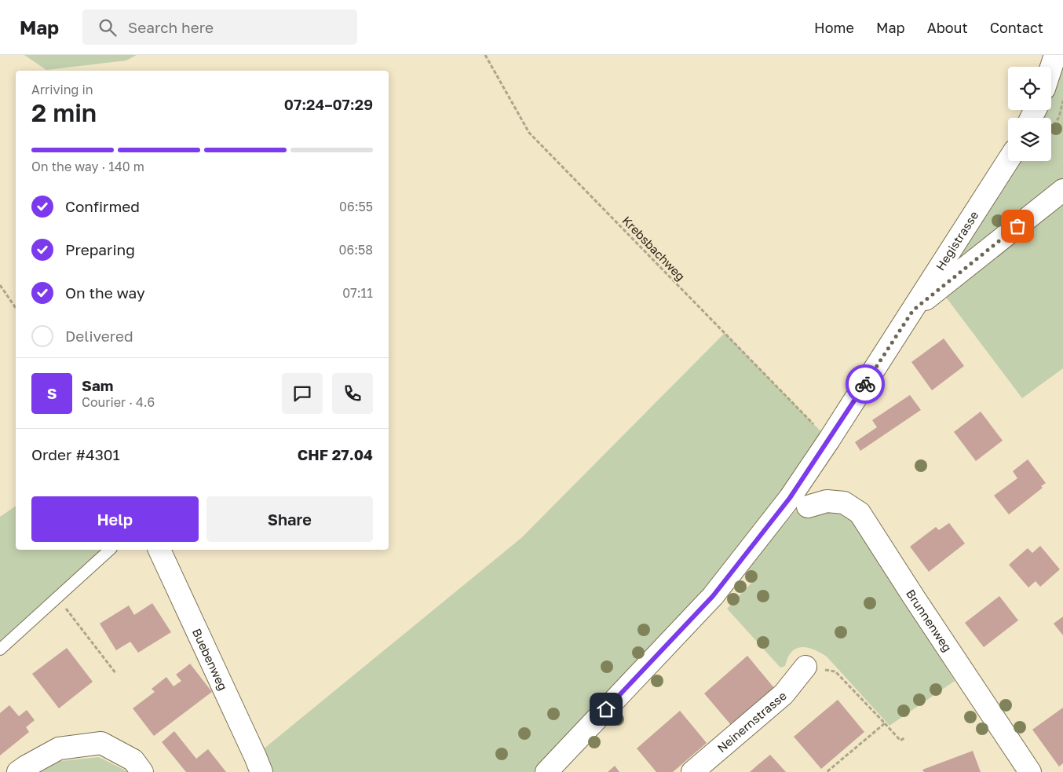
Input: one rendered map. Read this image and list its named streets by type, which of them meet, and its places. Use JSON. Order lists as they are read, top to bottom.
{
  "streets": {
    "street": [
      "Hegistrasse",
      "Brunnenweg",
      "Buebenweg",
      "Neinernstrasse"
    ],
    "path": ["Krebsbachweg"]
  },
  "crossings": [
    ["Hegistrasse", "Krebsbachweg"]
  ],
  "page": {
    "header": "Map",
    "search": "Search here",
    "nav": [
      "Home",
      "Map",
      "About",
      "Contact"
    ],
    "heading": ["2 min", "Arriving in", "07:24–07:29"],
    "panel": [
      "Sam",
      "Courier · 4.6",
      "Order #4301",
      "CHF 27.04"
    ],
    "bar": "On the way · 140 m",
    "list": [
      ["Confirmed", "06:55"],
      ["Preparing", "06:58"],
      ["On the way", "07:11"],
      "Delivered"
    ],
    "round": "S",
    "buttons": ["Help", "Share"]
  }
}
